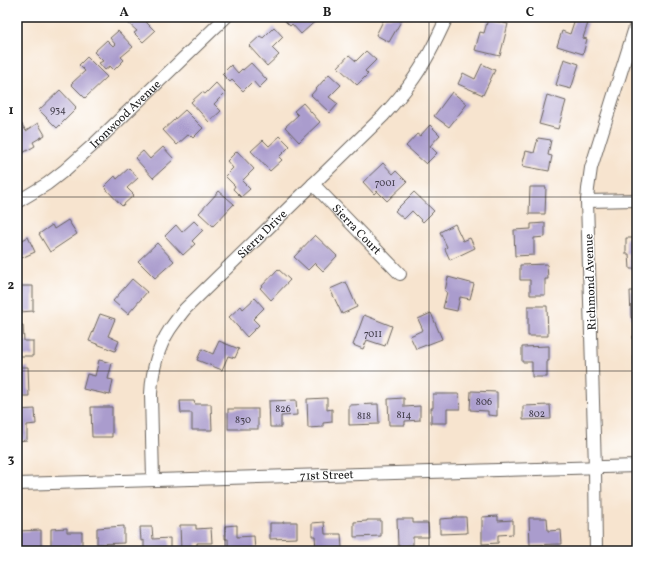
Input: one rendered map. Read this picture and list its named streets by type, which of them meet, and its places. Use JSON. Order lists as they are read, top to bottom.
{
  "streets": {
    "street": [
      "Ironwood Avenue",
      "Sierra Court",
      "Sierra Drive",
      "Richmond Avenue",
      "71st Street"
    ]
  },
  "crossings": [
    ["Sierra Court", "Sierra Drive"],
    ["Sierra Drive", "71st Street"],
    ["Richmond Avenue", "71st Street"]
  ],
  "house_numbers": [
    "934",
    "7001",
    "7011",
    "806",
    "826",
    "802",
    "814",
    "818",
    "830"
  ],
  "grid": {
    "columns": ["A", "B", "C"],
    "rows": ["1", "2", "3"]
  }
}
